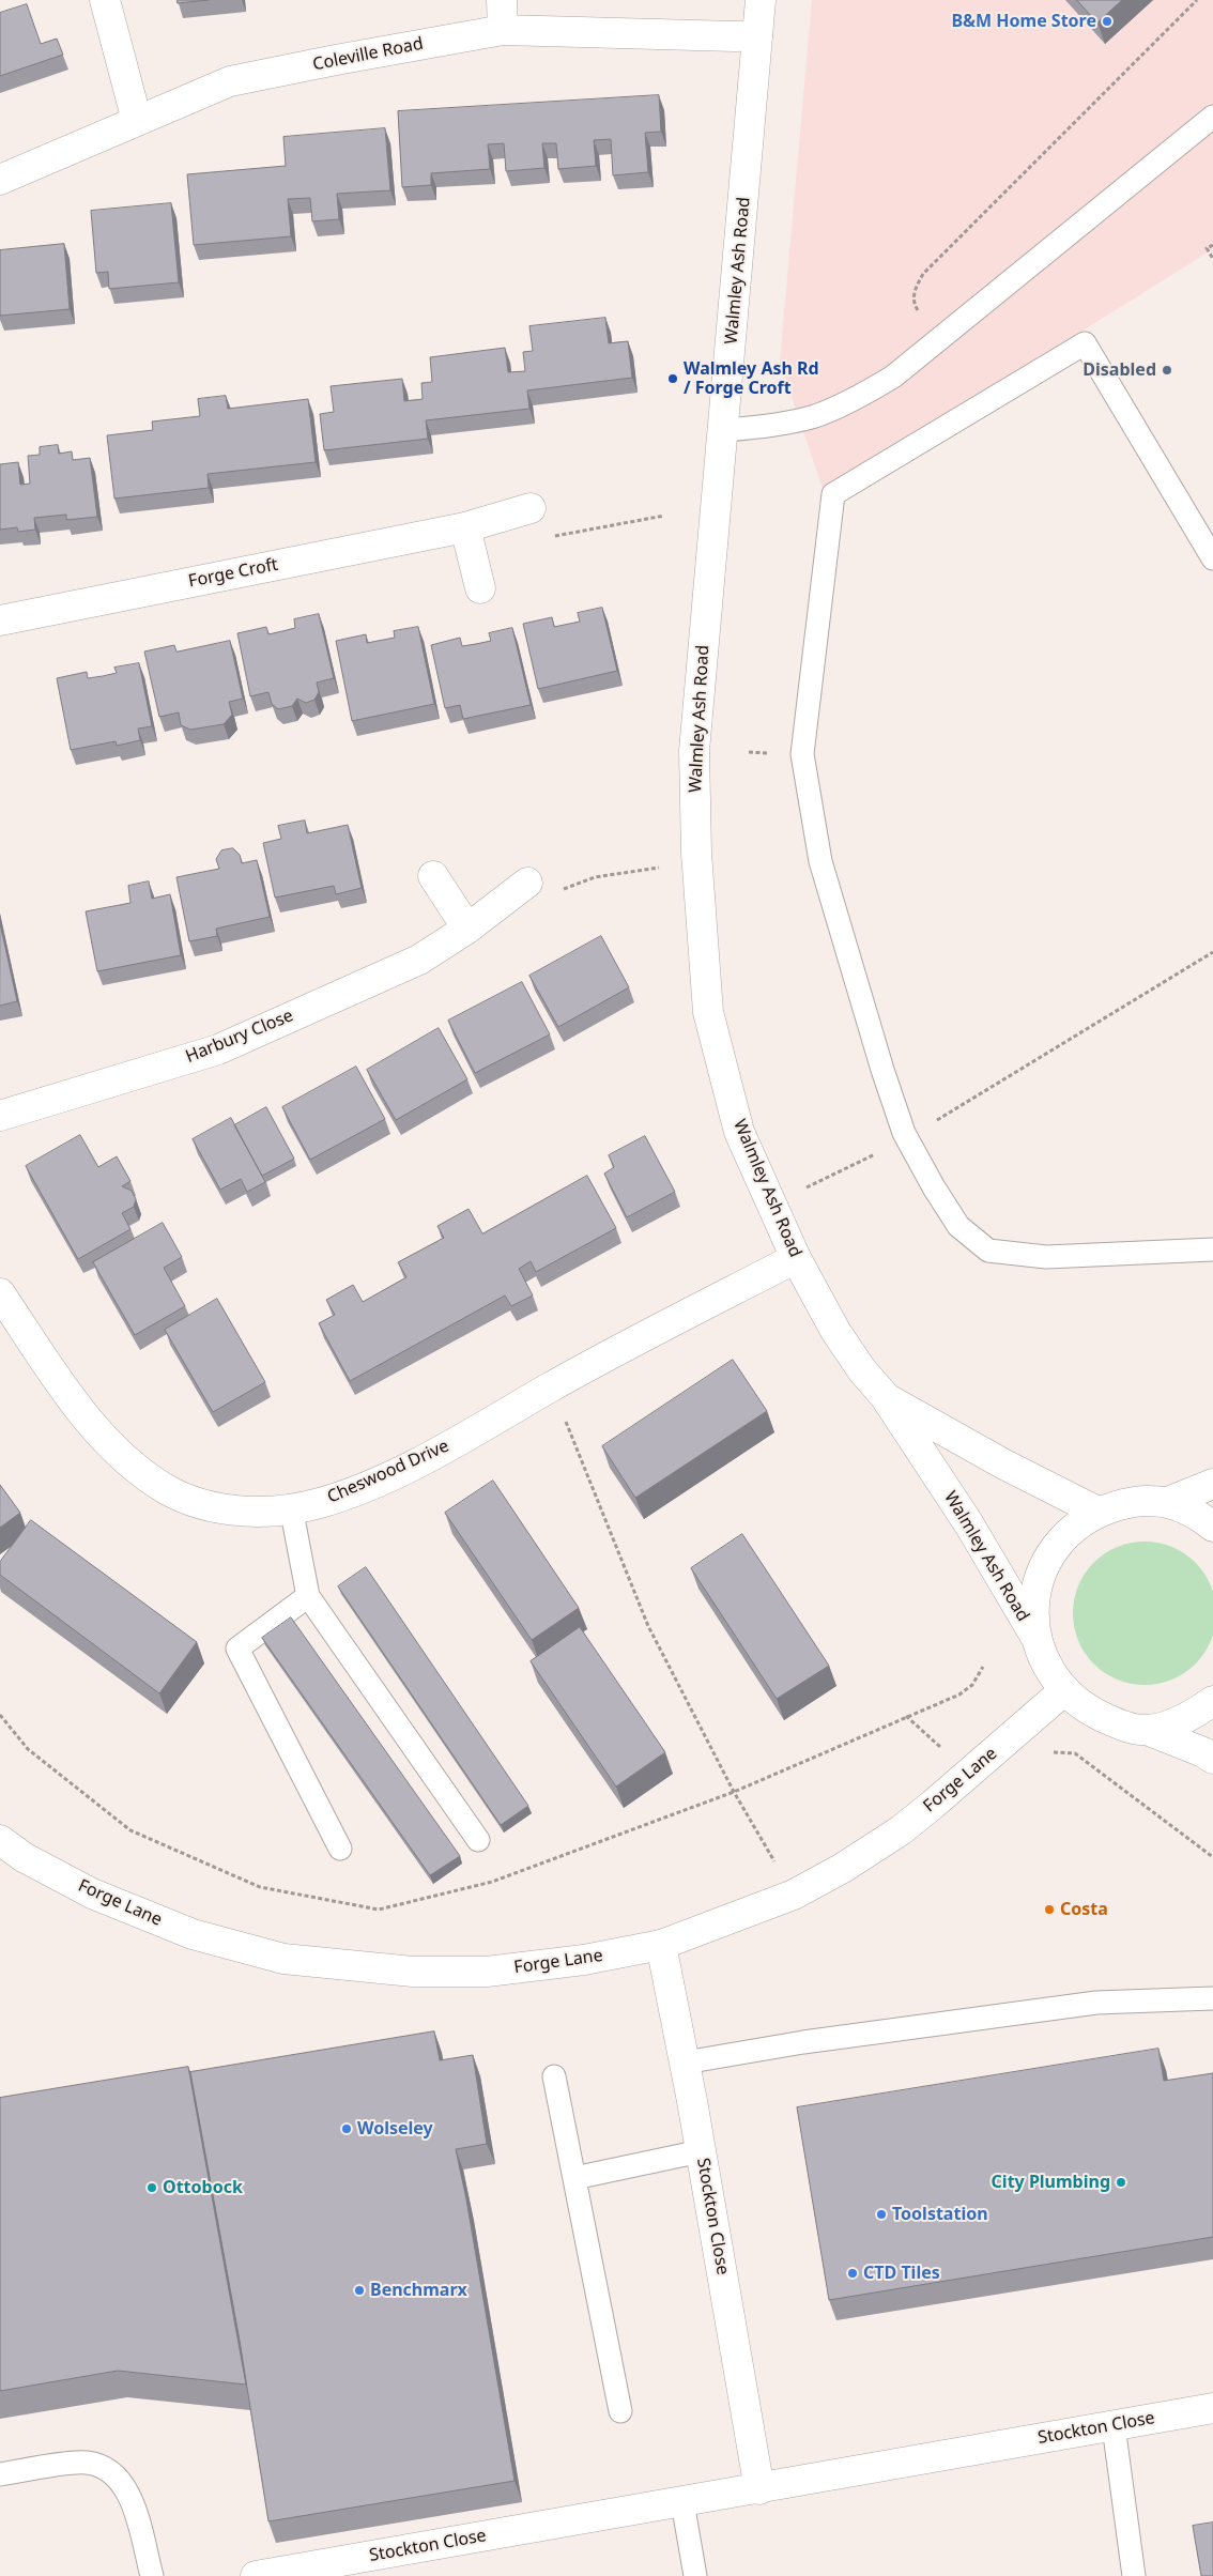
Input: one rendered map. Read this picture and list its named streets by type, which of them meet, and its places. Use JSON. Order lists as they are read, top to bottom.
{
  "streets": {
    "street": [
      "Coleville Road",
      "Walmley Ash Road",
      "Forge Croft",
      "Harbury Close",
      "Cheswood Drive",
      "Forge Lane",
      "Stockton Close"
    ]
  },
  "crossings": [
    ["Coleville Road", "Walmley Ash Road"],
    ["Walmley Ash Road", "Cheswood Drive"],
    ["Forge Lane", "Stockton Close"]
  ],
  "places": [
    "B&M Home Store",
    "Disabled",
    "Walmley Ash Rd / Forge Croft",
    "Costa",
    "Wolseley",
    "City Plumbing",
    "Ottobock",
    "Toolstation",
    "CTD Tiles",
    "Benchmarx"
  ]
}
